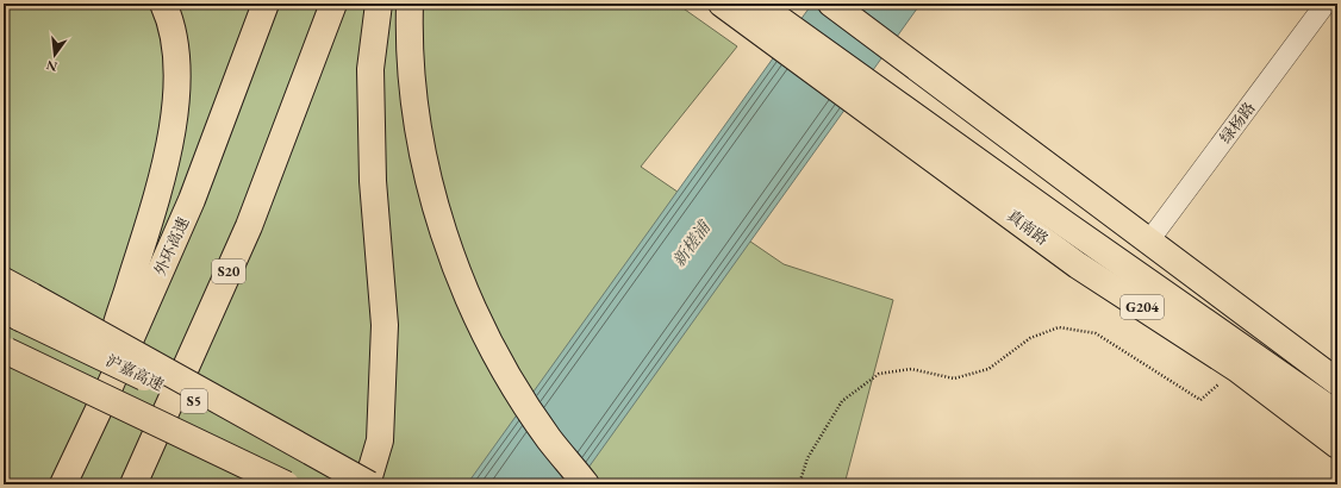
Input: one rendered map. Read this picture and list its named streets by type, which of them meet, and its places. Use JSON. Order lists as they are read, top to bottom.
{
  "streets": {
    "main road": [
      "真南路",
      "外环高速",
      "S20",
      "G204",
      "S5"
    ],
    "street": ["绿杨路"]
  },
  "water": ["新槎浦"],
  "north": "bottom"
}
